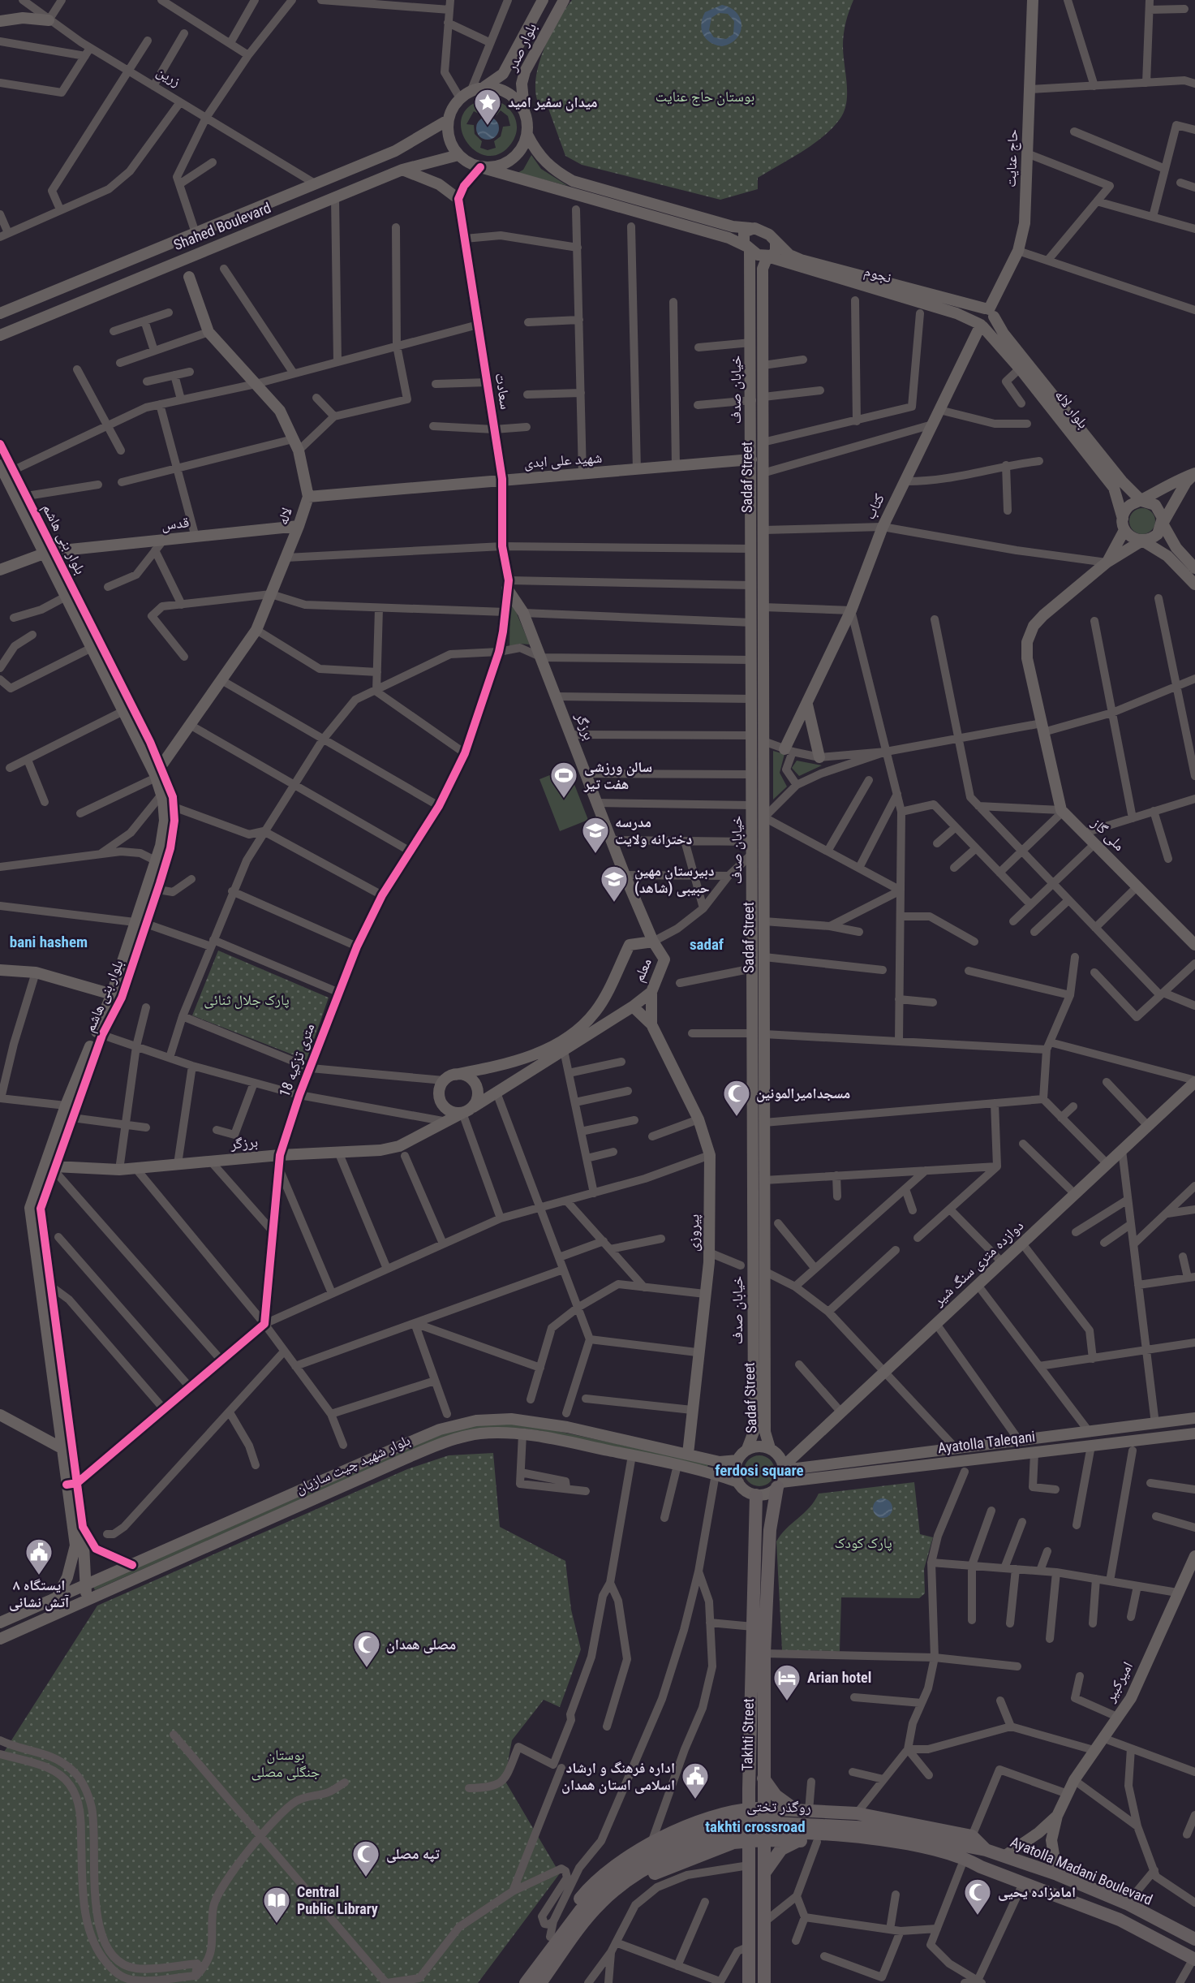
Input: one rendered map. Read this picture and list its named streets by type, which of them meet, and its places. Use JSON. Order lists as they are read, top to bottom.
{
  "streets": {
    "main road": ["Takhti Street", "روگذر تختی", "Ayatolla Madani Boulevard"],
    "street": [
      "بلوار صدر",
      "زرین",
      "حاج عنایت",
      "Shahed Boulevard",
      "نجوم",
      "خیابان صدف",
      "سعادت",
      "بلوار لاله",
      "شهید علی ابدی",
      "Sadaf Street",
      "کتاب",
      "لاله",
      "قدس",
      "بلوار بنی هاشم",
      "برزگر",
      "ملی گاز",
      "معلم",
      "18 متری تزکیه",
      "پیروزی",
      "دوازده متری سنگ شیر",
      "Ayatolla Taleqani",
      "بلوار شهید چیت سازیان",
      "امیرکبیر"
    ]
  },
  "crossings": [
    ["بلوار صدر", "Shahed Boulevard"],
    ["زرین", "Shahed Boulevard"],
    ["حاج عنایت", "نجوم"],
    ["حاج عنایت", "بلوار لاله"],
    ["نجوم", "خیابان صدف"],
    ["نجوم", "بلوار لاله"],
    ["نجوم", "Sadaf Street"],
    ["نجوم", "کتاب"],
    ["خیابان صدف", "شهید علی ابدی"],
    ["خیابان صدف", "Sadaf Street"],
    ["خیابان صدف", "دوازده متری سنگ شیر"],
    ["خیابان صدف", "Ayatolla Taleqani"],
    ["خیابان صدف", "بلوار شهید چیت سازیان"],
    ["خیابان صدف", "Takhti Street"],
    ["سعادت", "شهید علی ابدی"],
    ["سعادت", "برزگر"],
    ["سعادت", "18 متری تزکیه"],
    ["بلوار لاله", "کتاب"],
    ["شهید علی ابدی", "لاله"],
    ["Sadaf Street", "دوازده متری سنگ شیر"],
    ["Sadaf Street", "Ayatolla Taleqani"],
    ["Sadaf Street", "بلوار شهید چیت سازیان"],
    ["Sadaf Street", "Takhti Street"],
    ["لاله", "قدس"],
    ["لاله", "بلوار بنی هاشم"],
    ["قدس", "بلوار بنی هاشم"],
    ["بلوار بنی هاشم", "برزگر"],
    ["بلوار بنی هاشم", "بلوار شهید چیت سازیان"],
    ["برزگر", "معلم"],
    ["برزگر", "18 متری تزکیه"],
    ["پیروزی", "بلوار شهید چیت سازیان"],
    ["دوازده متری سنگ شیر", "Ayatolla Taleqani"],
    ["دوازده متری سنگ شیر", "بلوار شهید چیت سازیان"],
    ["دوازده متری سنگ شیر", "Takhti Street"],
    ["Ayatolla Taleqani", "بلوار شهید چیت سازیان"],
    ["Ayatolla Taleqani", "Takhti Street"],
    ["بلوار شهید چیت سازیان", "Takhti Street"],
    ["روگذر تختی", "Ayatolla Madani Boulevard"]
  ],
  "districts": [
    "bani hashem",
    "sadaf",
    "ferdosi square",
    "takhti crossroad"
  ],
  "parks": [
    "بوستان حاج عنایت",
    "پارک جلال ثنائی",
    "پارک کودک",
    "بوستان جنگلی مصلی"
  ],
  "places": {
    "place": ["میدان سفیر امید"],
    "sports": ["سالن ورزشی هفت تیر"],
    "school or university": ["مدرسه دخترانه ولایت", "دبیرستان مهین حبیبی (شاهد)"],
    "mosque": [
      "مسجدامیرالمونین",
      "مصلی همدان",
      "تپه مصلی",
      "امامزاده یحیی"
    ],
    "public building": ["ایستگاه ۸ آتش نشانی", "اداره فرهنگ و ارشاد اسلامی استان همدان"],
    "hotel": ["Arian hotel"],
    "library": ["Central Public Library"]
  }
}
